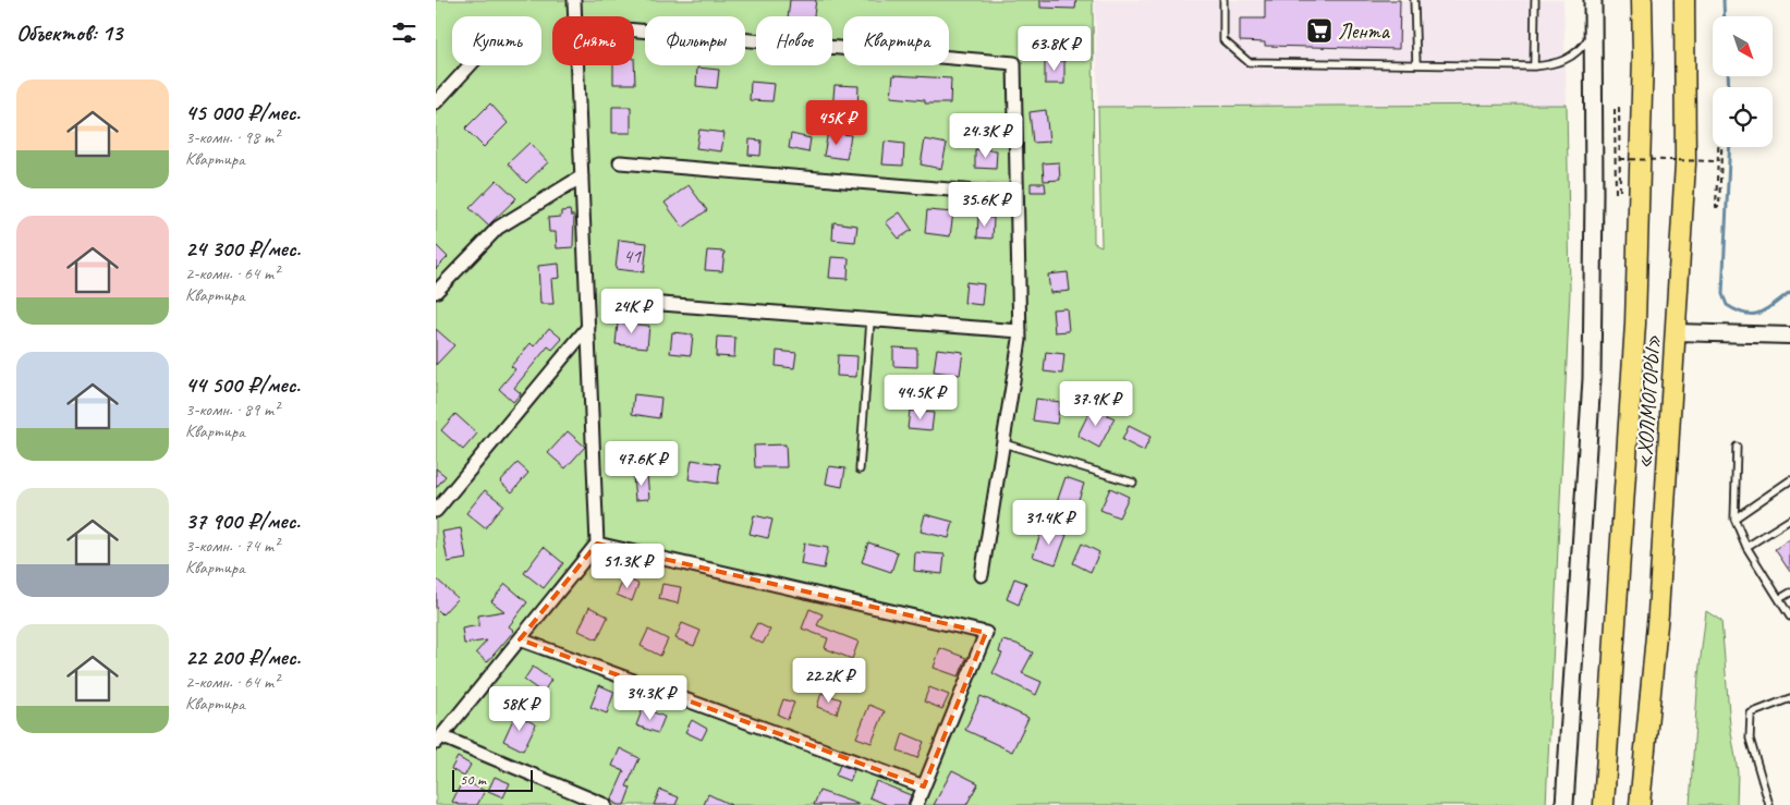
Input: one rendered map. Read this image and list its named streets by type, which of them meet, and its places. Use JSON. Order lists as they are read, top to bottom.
{
  "streets": {
    "highway": ["«ХОЛМОГОРЫ»"]
  },
  "places": {
    "supermarket": ["Лента"]
  },
  "house_numbers": ["41"],
  "scale_bar": "50 m",
  "north": "bottom right",
  "page": {
    "heading": "Объектов: 13",
    "chip": [
      "Купить",
      "Снять",
      "Фильтры",
      "Новое",
      "Квартира"
    ],
    "price": [
      "63.8K ₽",
      "45K ₽",
      "24.3K ₽",
      "35.6K ₽",
      "24K ₽",
      "44.5K ₽",
      "37.9K ₽",
      "47.6K ₽",
      "31.4K ₽",
      "51.3K ₽",
      "22.2K ₽",
      "34.3K ₽",
      "58K ₽"
    ],
    "list": [
      {
        "name": "45 000 ₽/мес.",
        "note": "3-комн. · 98 m² · Квартира"
      },
      {
        "name": "24 300 ₽/мес.",
        "note": "2-комн. · 64 m² · Квартира"
      },
      {
        "name": "44 500 ₽/мес.",
        "note": "3-комн. · 89 m² · Квартира"
      },
      {
        "name": "37 900 ₽/мес.",
        "note": "3-комн. · 74 m² · Квартира"
      },
      {
        "name": "22 200 ₽/мес.",
        "note": "2-комн. · 64 m² · Квартира"
      }
    ],
    "scale": "50 m"
  }
}
